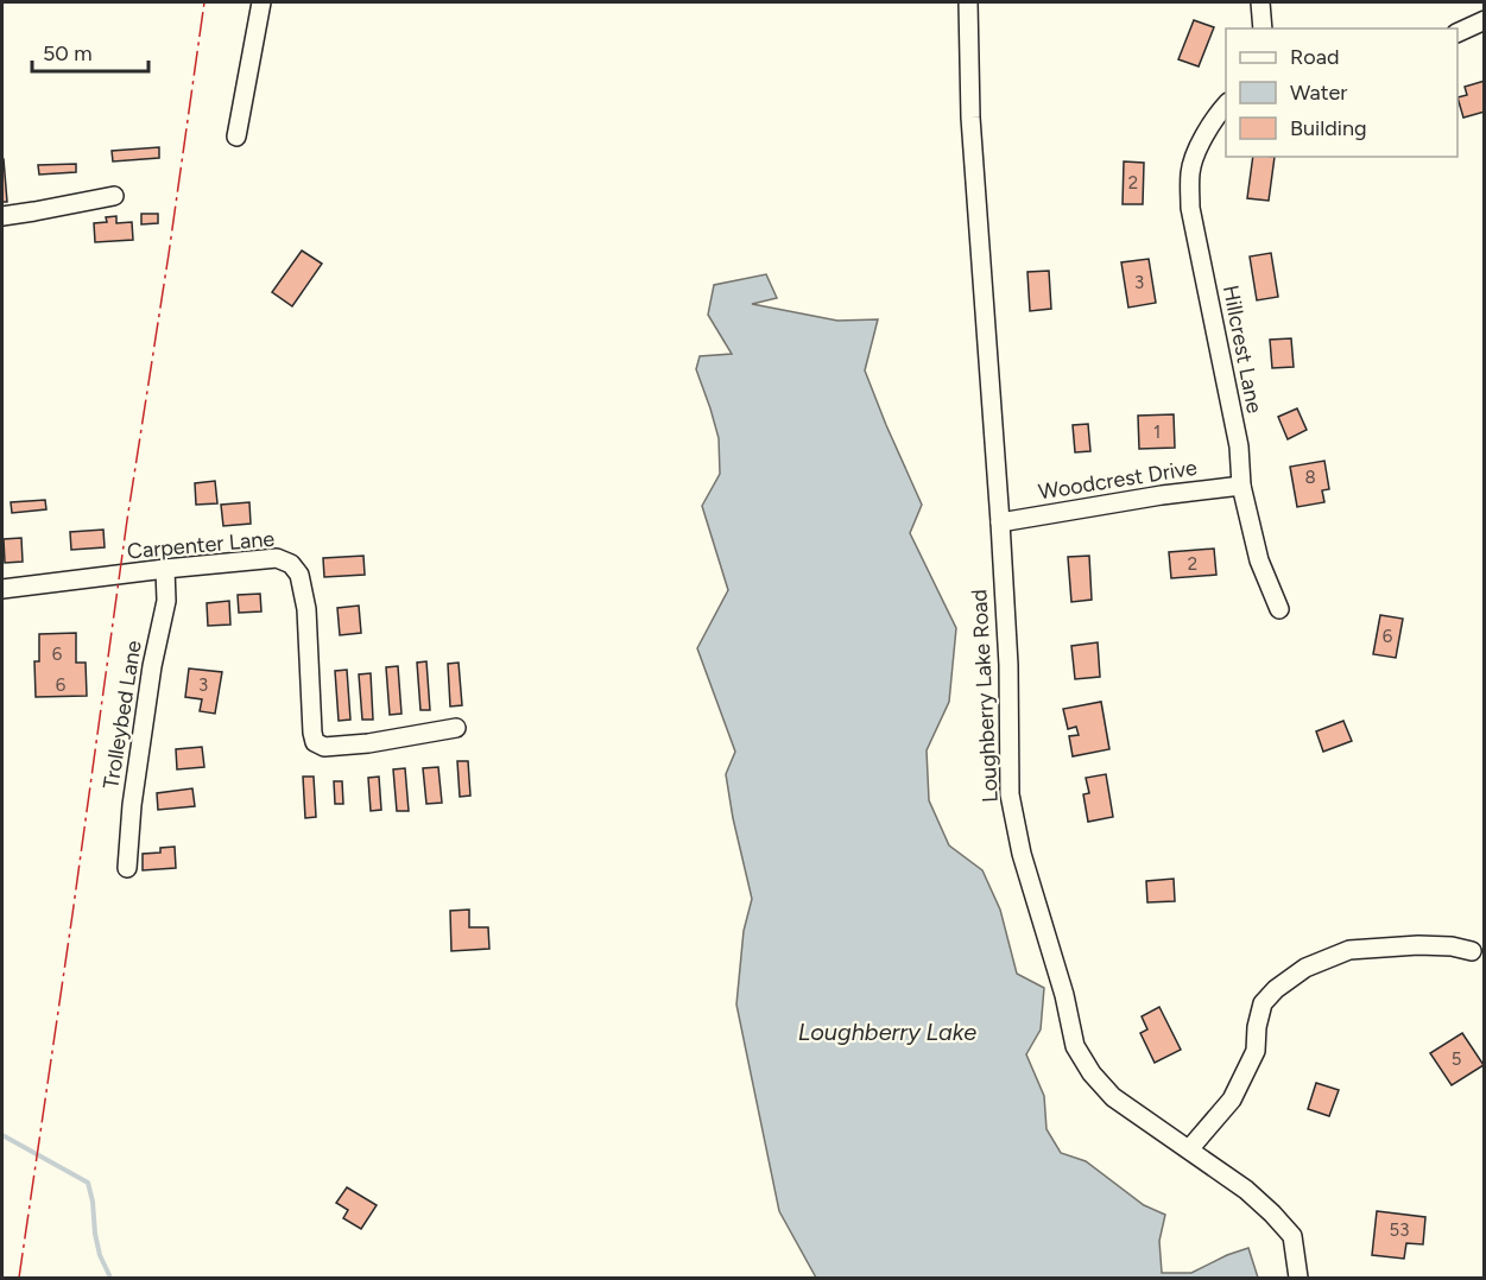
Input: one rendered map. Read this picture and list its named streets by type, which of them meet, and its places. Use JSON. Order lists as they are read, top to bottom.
{
  "streets": {
    "street": [
      "Hillcrest Lane",
      "Woodcrest Drive",
      "Carpenter Lane",
      "Loughberry Lake Road",
      "Trolleybed Lane"
    ]
  },
  "crossings": [
    ["Hillcrest Lane", "Woodcrest Drive"],
    ["Woodcrest Drive", "Loughberry Lake Road"],
    ["Carpenter Lane", "Trolleybed Lane"]
  ],
  "water": ["Loughberry Lake"],
  "house_numbers": [
    "2",
    "3",
    "1",
    "8",
    "2",
    "6",
    "6",
    "6",
    "3",
    "5",
    "53"
  ],
  "legend": ["Road", "Water", "Building"],
  "scale_bar": "50 m"
}
